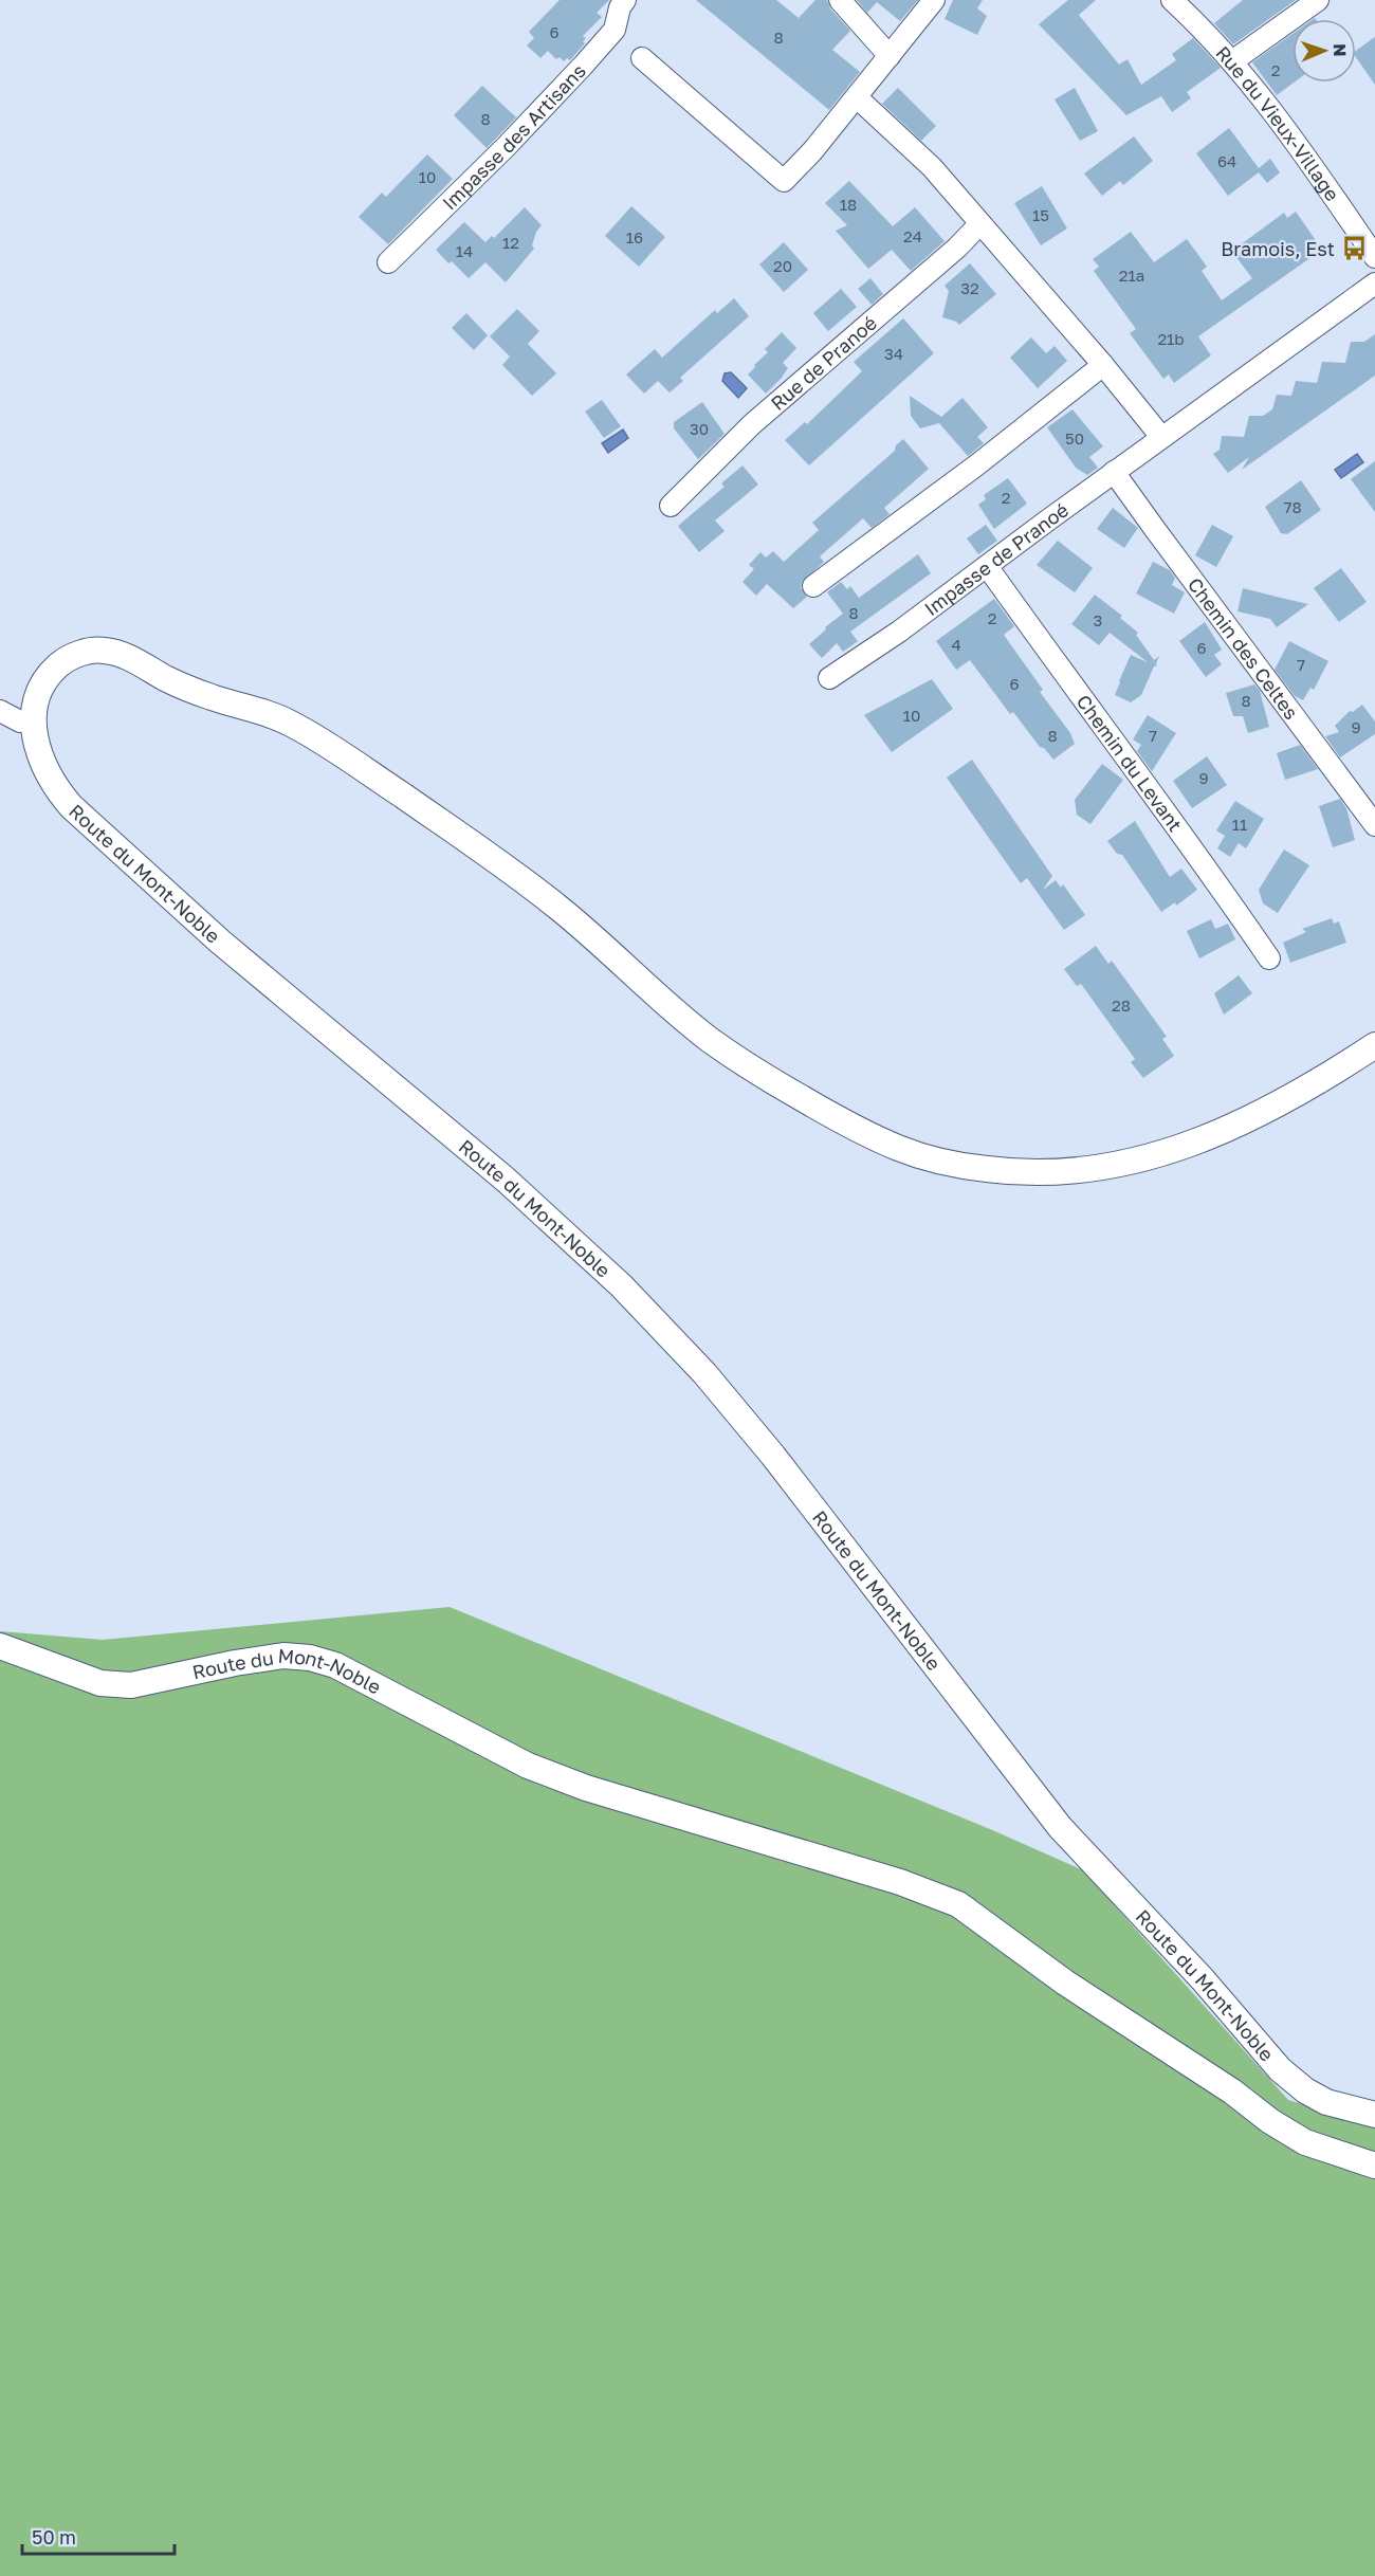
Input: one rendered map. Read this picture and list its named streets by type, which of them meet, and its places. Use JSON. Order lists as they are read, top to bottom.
{
  "streets": {
    "street": [
      "Rue du Vieux-Village",
      "Impasse des Artisans",
      "Rue de Pranoé",
      "Impasse de Pranoé",
      "Chemin des Celtes",
      "Chemin du Levant",
      "Route du Mont-Noble"
    ]
  },
  "crossings": [
    ["Impasse de Pranoé", "Chemin des Celtes"],
    ["Impasse de Pranoé", "Chemin du Levant"]
  ],
  "places": {
    "bus stop": ["Bramois, Est"]
  },
  "house_numbers": [
    "6",
    "8",
    "2",
    "8",
    "64",
    "10",
    "18",
    "15",
    "24",
    "16",
    "12",
    "14",
    "20",
    "21a",
    "32",
    "21b",
    "34",
    "30",
    "50",
    "2",
    "78",
    "8",
    "2",
    "3",
    "4",
    "6",
    "7",
    "6",
    "8",
    "10",
    "9",
    "8",
    "7",
    "9",
    "11",
    "28"
  ],
  "scale_bar": "50 m",
  "north": "right"
}
